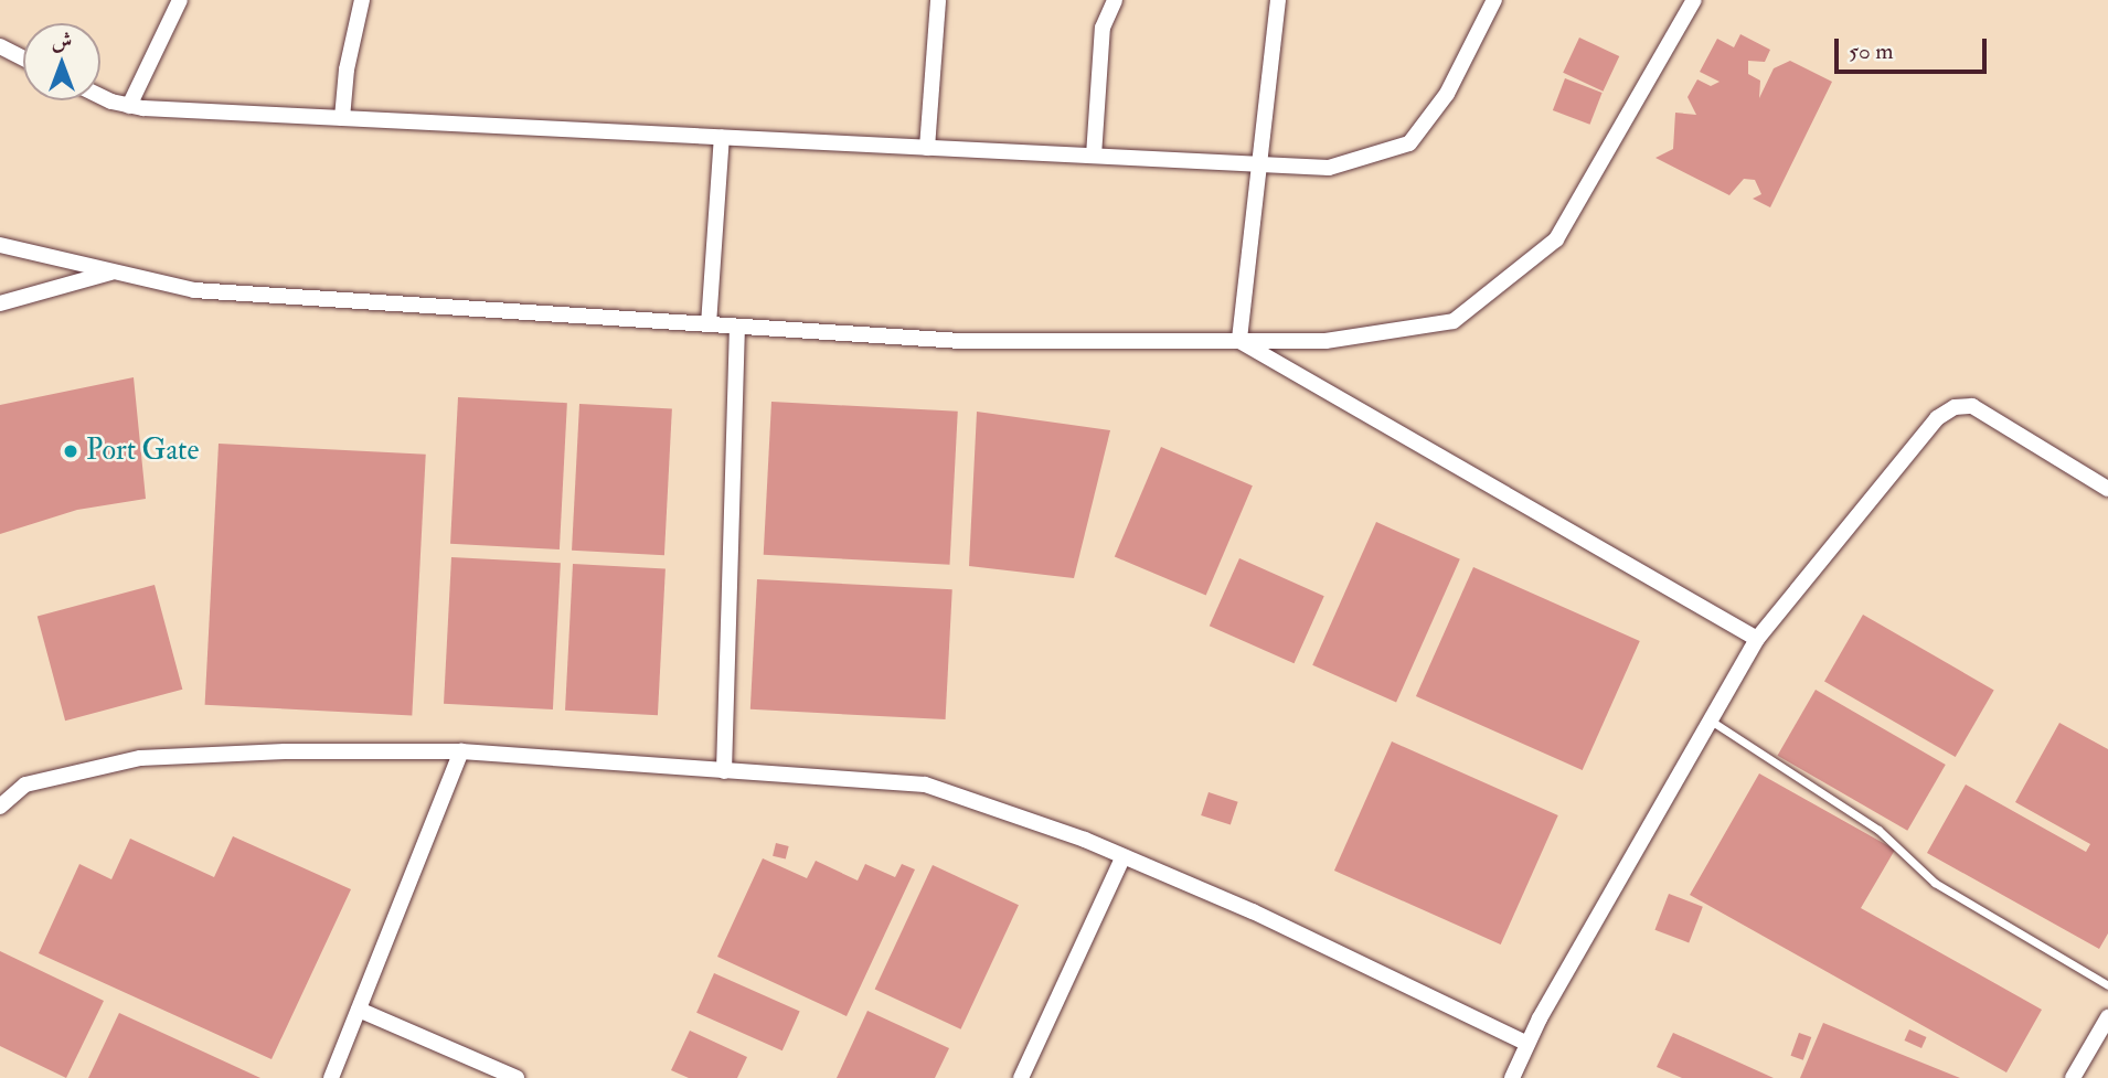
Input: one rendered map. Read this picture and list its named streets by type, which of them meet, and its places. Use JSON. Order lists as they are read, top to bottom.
{
  "places": ["Port Gate"],
  "scale_bar": "50 m",
  "north": "top"
}
